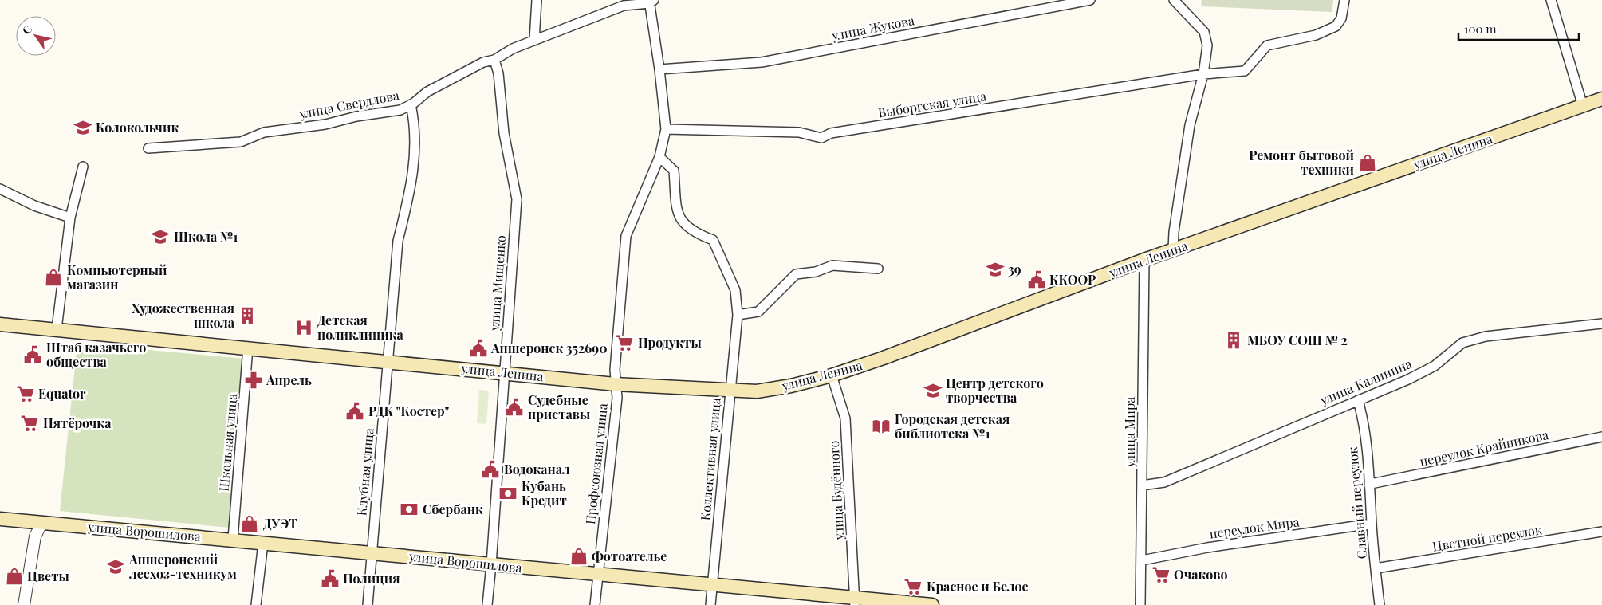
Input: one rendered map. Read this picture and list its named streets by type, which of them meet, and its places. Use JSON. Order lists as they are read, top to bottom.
{
  "streets": {
    "main road": ["улица Ленина", "улица Ворошилова"],
    "street": [
      "улица Жукова",
      "улица Свердлова",
      "Выборгская улица",
      "улица Мищенко",
      "улица Калинина",
      "улица Мира",
      "Школьная улица",
      "переулок Крайникова",
      "Коллективная улица",
      "Профсоюзная улица",
      "Клубная улица",
      "улица Будённого",
      "Славный переулок",
      "переулок Мира",
      "Цветной переулок"
    ]
  },
  "crossings": [
    ["улица Жукова", "Профсоюзная улица"],
    ["улица Свердлова", "улица Мищенко"],
    ["улица Свердлова", "Профсоюзная улица"],
    ["улица Свердлова", "Клубная улица"],
    ["Выборгская улица", "Профсоюзная улица"],
    ["улица Ленина", "улица Мищенко"],
    ["улица Ленина", "улица Мира"],
    ["улица Ленина", "Школьная улица"],
    ["улица Ленина", "Коллективная улица"],
    ["улица Ленина", "Профсоюзная улица"],
    ["улица Ленина", "Клубная улица"],
    ["улица Ленина", "улица Будённого"],
    ["улица Мищенко", "улица Ворошилова"],
    ["улица Калинина", "улица Мира"],
    ["улица Калинина", "Славный переулок"],
    ["улица Мира", "переулок Мира"],
    ["Школьная улица", "улица Ворошилова"],
    ["переулок Крайникова", "Славный переулок"],
    ["Коллективная улица", "Профсоюзная улица"],
    ["Коллективная улица", "улица Ворошилова"],
    ["Профсоюзная улица", "улица Ворошилова"],
    ["Клубная улица", "улица Ворошилова"],
    ["улица Будённого", "улица Ворошилова"],
    ["Славный переулок", "переулок Мира"],
    ["Славный переулок", "Цветной переулок"]
  ],
  "places": {
    "school or university": [
      "Колокольчик",
      "Школа №1",
      "39",
      "Центр детского творчества",
      "Апшеронский лесхоз-техникум"
    ],
    "shop": [
      "Ремонт бытовой техники",
      "Компьютерный магазин",
      "ДУЭТ",
      "Фотоателье",
      "Цветы"
    ],
    "public building": [
      "ККООР",
      "Апшеронск 352690",
      "Штаб казачьего общества",
      "Судебные приставы",
      "РДК \"Костер\"",
      "Водоканал",
      "Полиция"
    ],
    "building": ["Художественная школа", "МБОУ СОШ № 2"],
    "hospital": ["Детская поликлиника"],
    "supermarket": [
      "Продукты",
      "Equator",
      "Пятёрочка",
      "Очаково",
      "Красное и Белое"
    ],
    "pharmacy": ["Апрель"],
    "library": ["Городская детская библиотека №1"],
    "bank": ["Кубань Кредит", "Сбербанк"]
  },
  "scale_bar": "100 m",
  "north": "top left"
}
